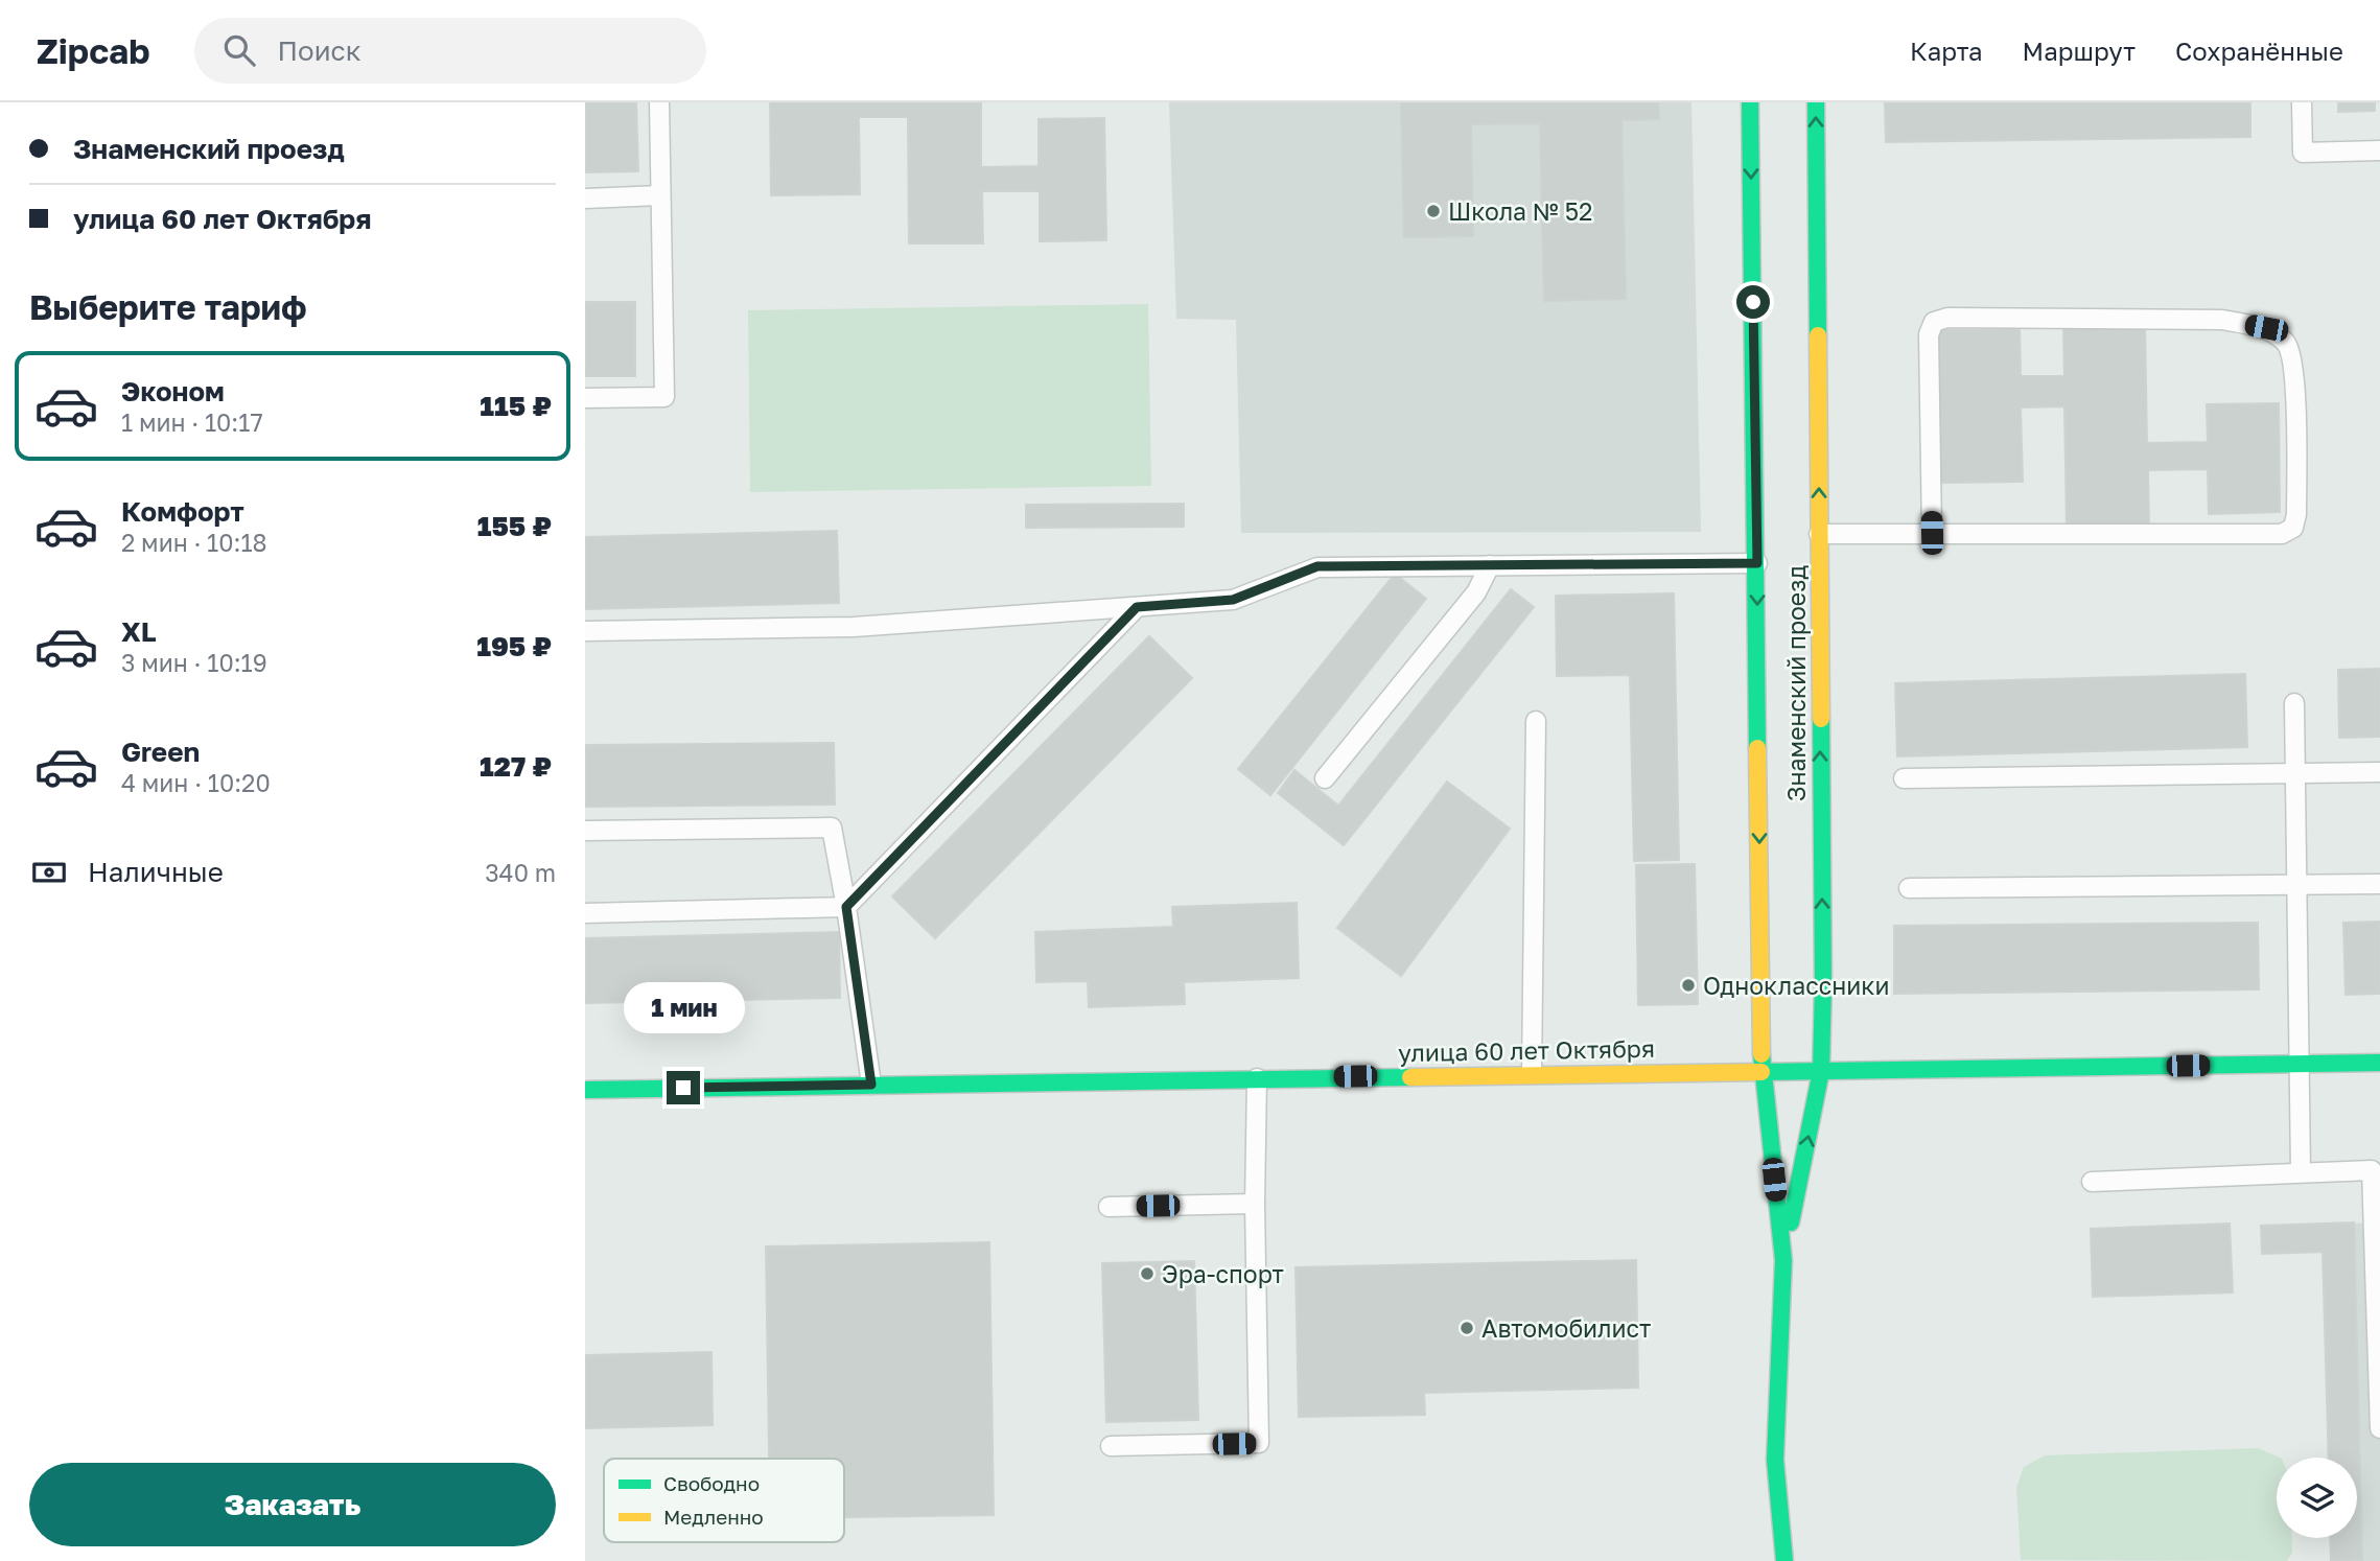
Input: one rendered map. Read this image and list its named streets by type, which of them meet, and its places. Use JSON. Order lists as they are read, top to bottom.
{
  "streets": {
    "main road": ["Знаменский проезд", "улица 60 лет Октября"]
  },
  "crossings": [
    ["Знаменский проезд", "улица 60 лет Октября"]
  ],
  "places": [
    "Школа № 52",
    "Одноклассники",
    "Эра-спорт",
    "Автомобилист"
  ],
  "legend": ["Свободно", "Медленно"],
  "page": {
    "header": "Zipcab",
    "search": "Поиск",
    "nav": ["Карта", "Маршрут", "Сохранённые"],
    "banner": ["Знаменский проезд", "улица 60 лет Октября"],
    "heading": "Выберите тариф",
    "list": [
      {
        "name": "Эконом",
        "note": "1 мин · 10:17",
        "value": "115 ₽"
      },
      {
        "name": "Комфорт",
        "note": "2 мин · 10:18",
        "value": "155 ₽"
      },
      {
        "name": "XL",
        "note": "3 мин · 10:19",
        "value": "195 ₽"
      },
      {
        "name": "Green",
        "note": "4 мин · 10:20",
        "value": "127 ₽"
      }
    ],
    "pay": ["Наличные", "340 m"],
    "bubble": "1 мин",
    "buttons": "Заказать"
  }
}
